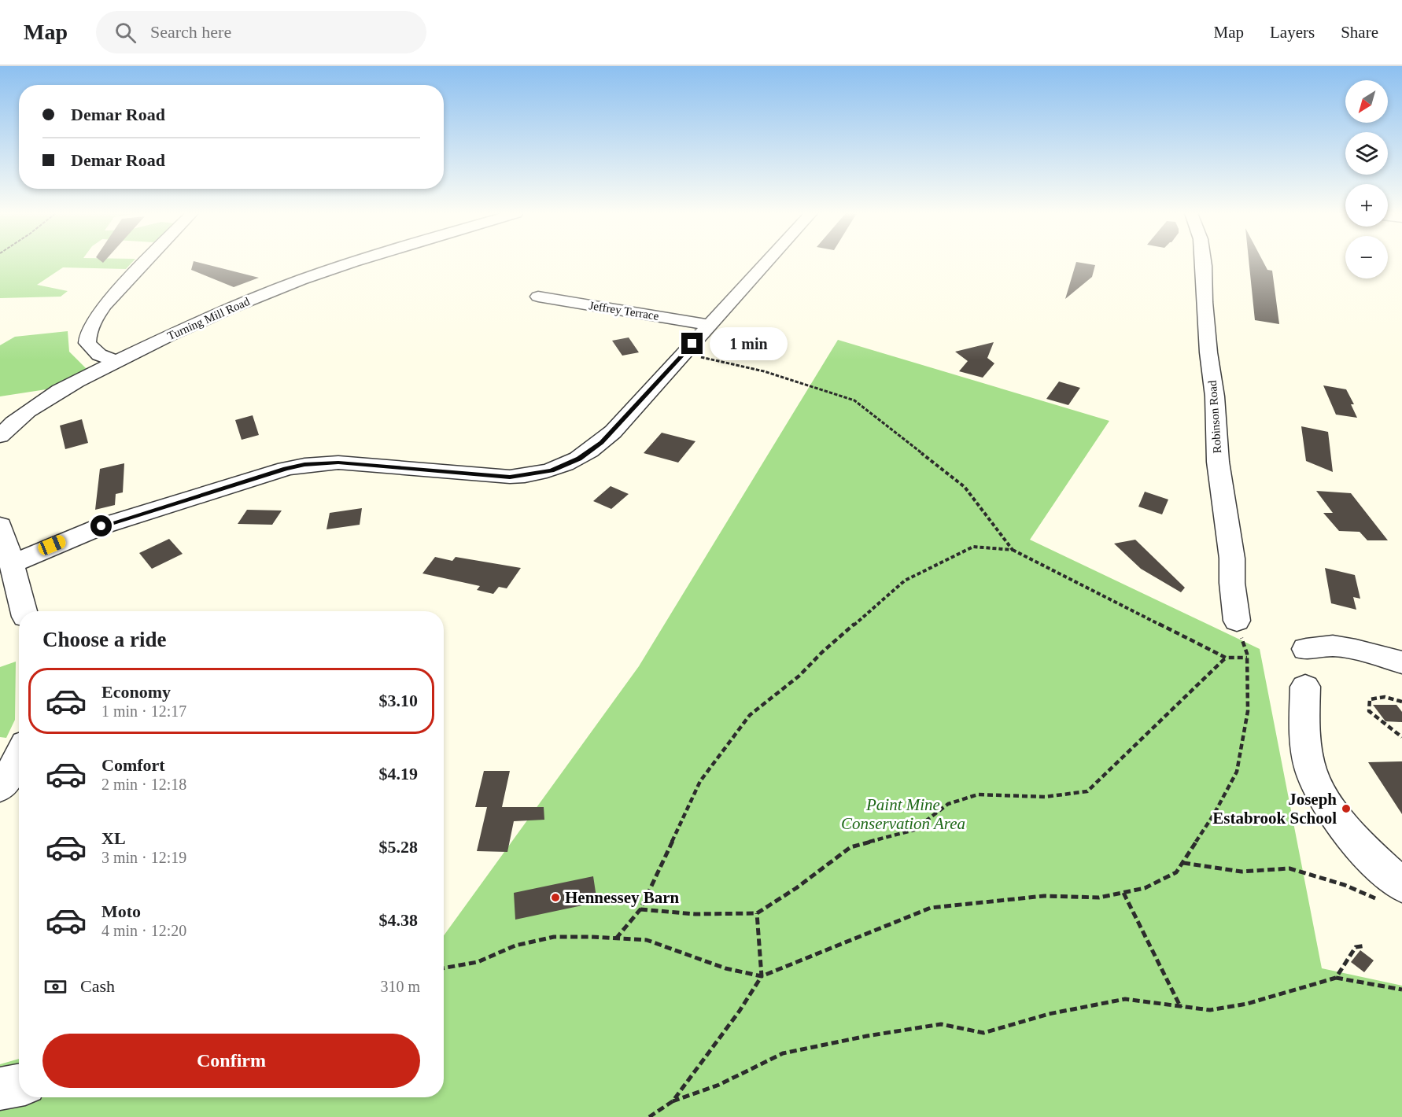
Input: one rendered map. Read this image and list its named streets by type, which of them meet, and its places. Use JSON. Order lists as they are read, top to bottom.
{
  "streets": {
    "street": ["Jeffrey Terrace", "Turning Mill Road", "Robinson Road"]
  },
  "parks": ["Paint Mine Conservation Area"],
  "places": ["Joseph Estabrook School", "Hennessey Barn"],
  "north": "bottom left",
  "page": {
    "header": "Map",
    "search": "Search here",
    "nav": ["Map", "Layers", "Share"],
    "map_buttons": ["+", "−"],
    "banner": ["Demar Road", "Demar Road"],
    "bubble": "1 min",
    "heading": "Choose a ride",
    "list": [
      {
        "name": "Economy",
        "note": "1 min · 12:17",
        "value": "$3.10"
      },
      {
        "name": "Comfort",
        "note": "2 min · 12:18",
        "value": "$4.19"
      },
      {
        "name": "XL",
        "note": "3 min · 12:19",
        "value": "$5.28"
      },
      {
        "name": "Moto",
        "note": "4 min · 12:20",
        "value": "$4.38"
      }
    ],
    "pay": ["Cash", "310 m"],
    "buttons": "Confirm"
  }
}
